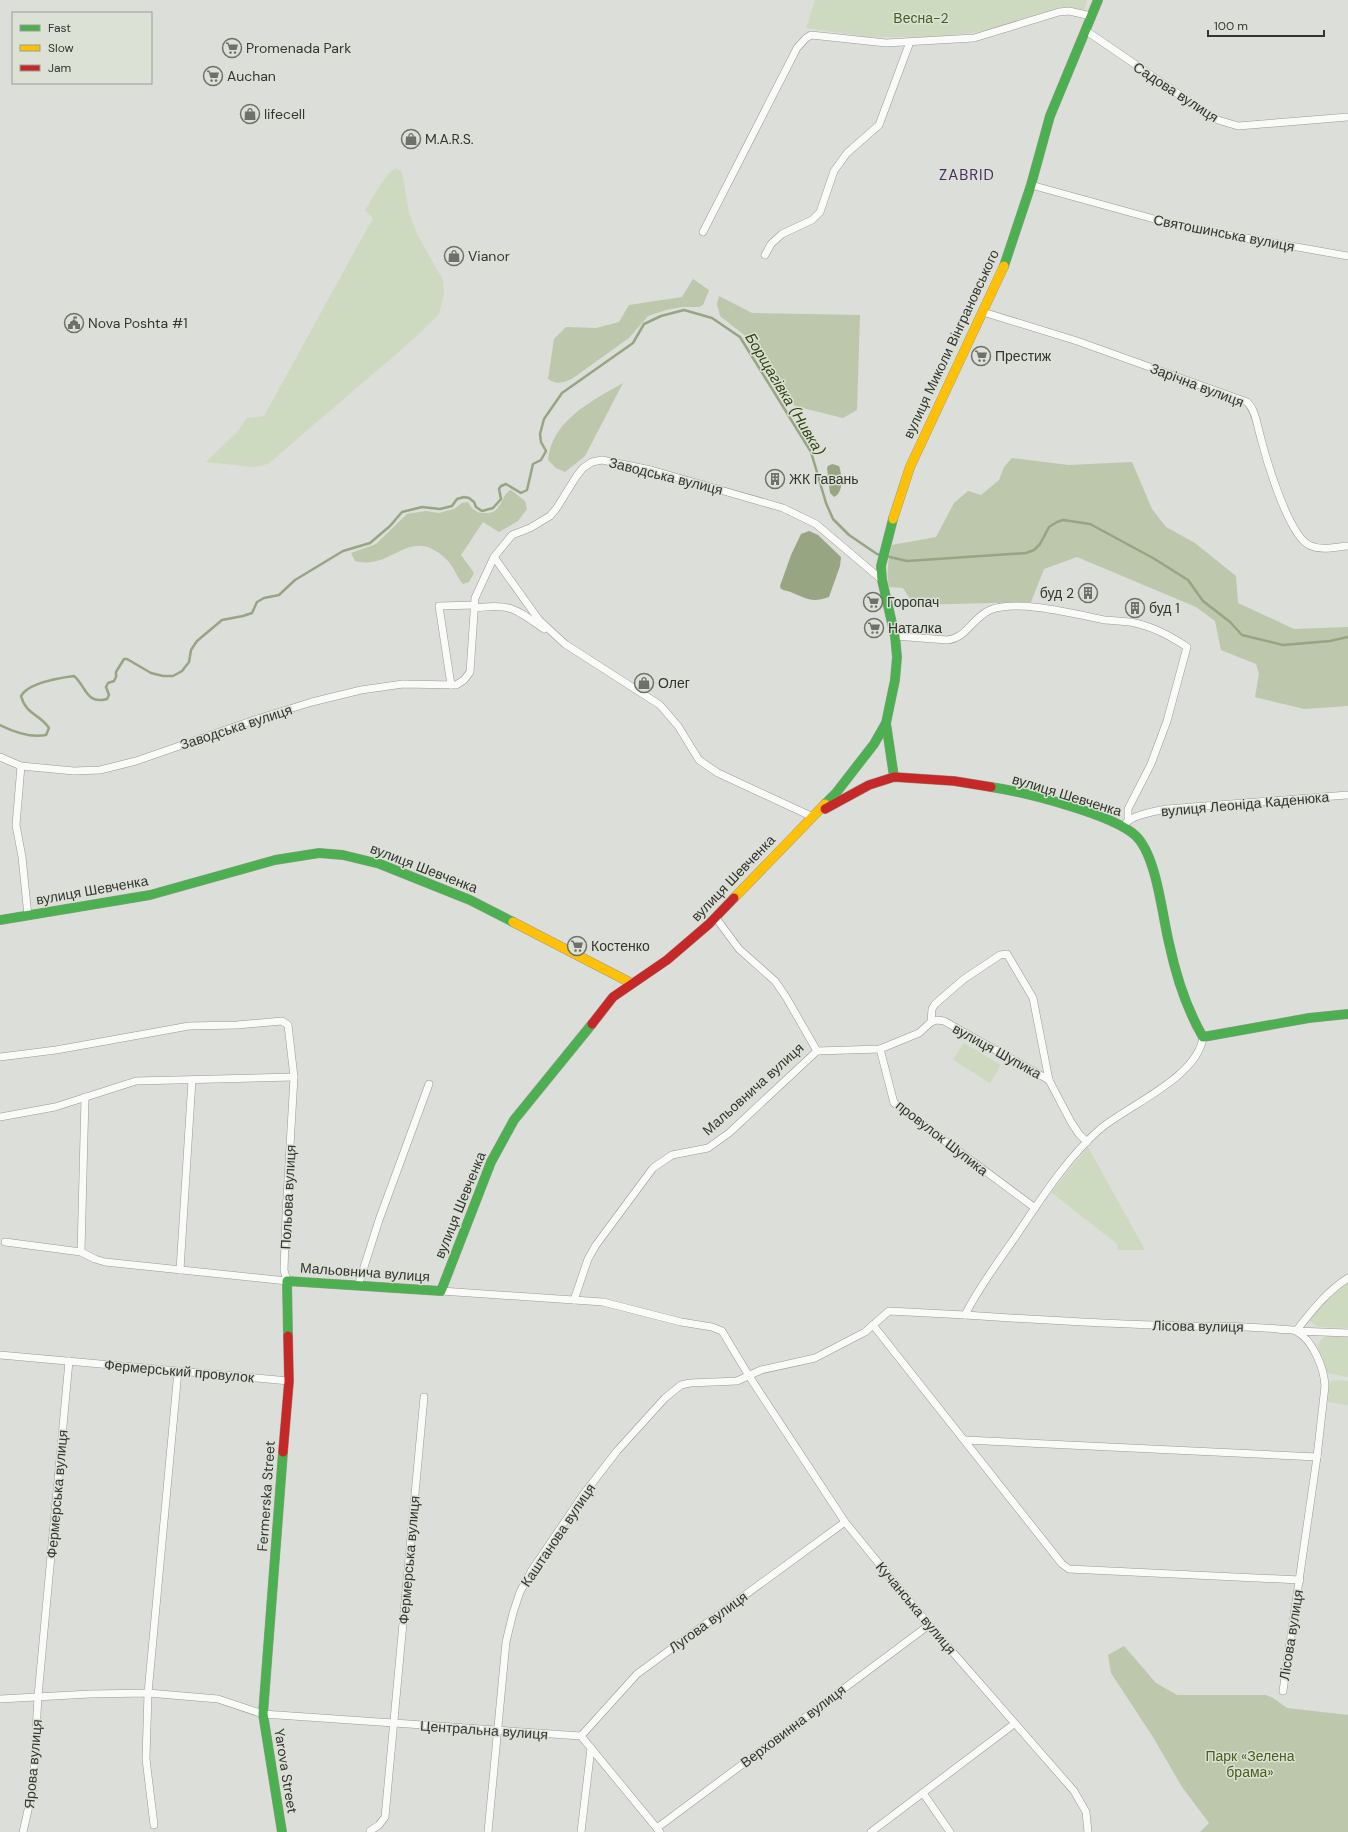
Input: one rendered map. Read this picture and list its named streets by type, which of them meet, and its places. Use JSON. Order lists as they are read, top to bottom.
{
  "streets": {
    "main road": [
      "вулиця Миколи Вінграновського",
      "вулиця Шевченка",
      "Мальовнича вулиця",
      "Fermerska Street",
      "Yarova Street"
    ],
    "street": [
      "Садова вулиця",
      "Святошинська вулиця",
      "Зарічна вулиця",
      "Заводська вулиця",
      "вулиця Леоніда Каденюка",
      "вулиця Шупика",
      "провулок Шупика",
      "Польова вулиця",
      "Лісова вулиця",
      "Фермерський провулок",
      "Фермерська вулиця",
      "Каштанова вулиця",
      "Кучанська вулиця",
      "Лугова вулиця",
      "Верховинна вулиця",
      "Центральна вулиця",
      "Ярова вулиця"
    ]
  },
  "crossings": [
    ["Садова вулиця", "вулиця Миколи Вінграновського"],
    ["Святошинська вулиця", "вулиця Миколи Вінграновського"],
    ["вулиця Миколи Вінграновського", "Зарічна вулиця"],
    ["вулиця Миколи Вінграновського", "Заводська вулиця"],
    ["вулиця Миколи Вінграновського", "вулиця Шевченка"],
    ["вулиця Шевченка", "вулиця Леоніда Каденюка"],
    ["вулиця Шевченка", "Мальовнича вулиця"],
    ["Мальовнича вулиця", "Польова вулиця"],
    ["Мальовнича вулиця", "Fermerska Street"],
    ["Польова вулиця", "Fermerska Street"],
    ["Лісова вулиця", "Каштанова вулиця"],
    ["Фермерський провулок", "Фермерська вулиця"],
    ["Фермерський провулок", "Fermerska Street"],
    ["Фермерська вулиця", "Центральна вулиця"],
    ["Фермерська вулиця", "Ярова вулиця"],
    ["Fermerska Street", "Центральна вулиця"],
    ["Fermerska Street", "Yarova Street"],
    ["Каштанова вулиця", "Кучанська вулиця"],
    ["Каштанова вулиця", "Центральна вулиця"],
    ["Кучанська вулиця", "Лугова вулиця"],
    ["Кучанська вулиця", "Верховинна вулиця"],
    ["Лугова вулиця", "Центральна вулиця"],
    ["Центральна вулиця", "Ярова вулиця"],
    ["Центральна вулиця", "Yarova Street"]
  ],
  "districts": ["ZABRID"],
  "water": ["Борщагівка (Нивка)"],
  "parks": ["Весна-2", "Парк «Зелена брама»"],
  "places": {
    "supermarket": [
      "Promenada Park",
      "Auchan",
      "Престиж",
      "Горопач",
      "Наталка",
      "Костенко"
    ],
    "shop": [
      "lifecell",
      "M.A.R.S.",
      "Vianor",
      "Олег"
    ],
    "public building": ["Nova Poshta #1"],
    "building": ["ЖК Гавань", "буд 2", "буд 1"]
  },
  "legend": ["Fast", "Slow", "Jam"],
  "scale_bar": "100 m"
}
